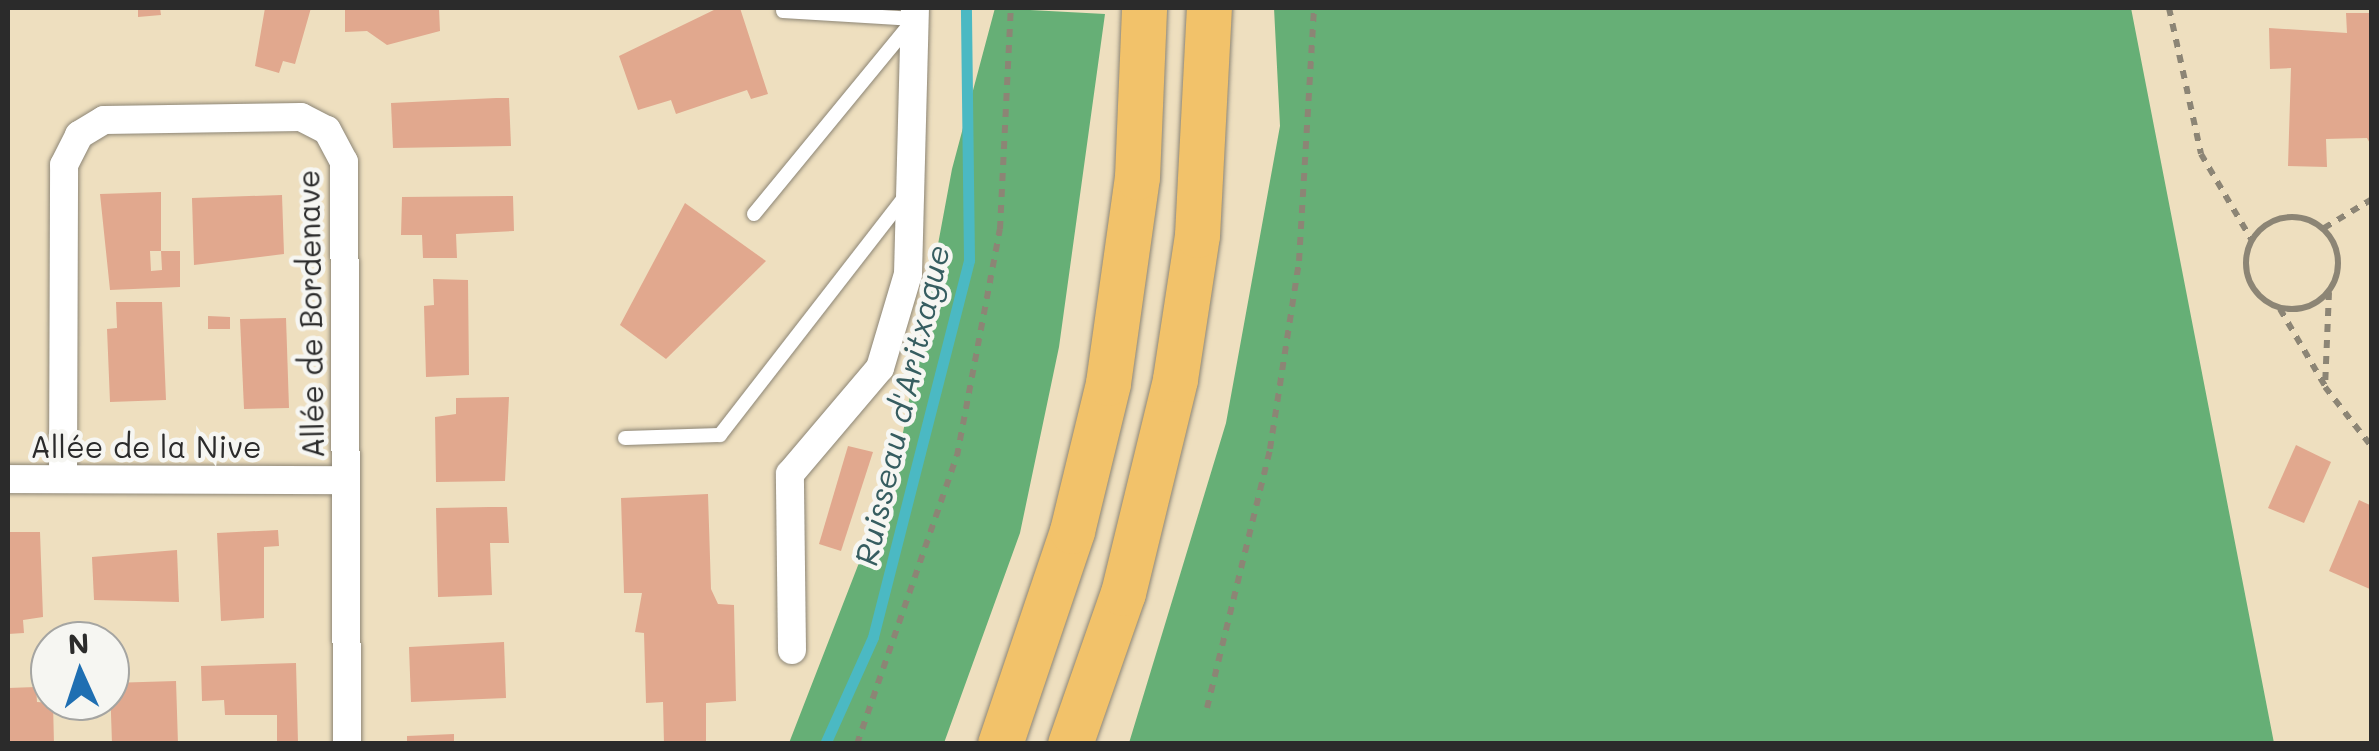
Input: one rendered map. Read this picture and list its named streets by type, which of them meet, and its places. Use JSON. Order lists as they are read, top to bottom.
{
  "streets": {
    "street": ["Allée de Bordenave", "Allée de la Nive"]
  },
  "crossings": [
    ["Allée de Bordenave", "Allée de la Nive"]
  ],
  "water": ["Ruisseau d'Aritxague"],
  "north": "top"
}
